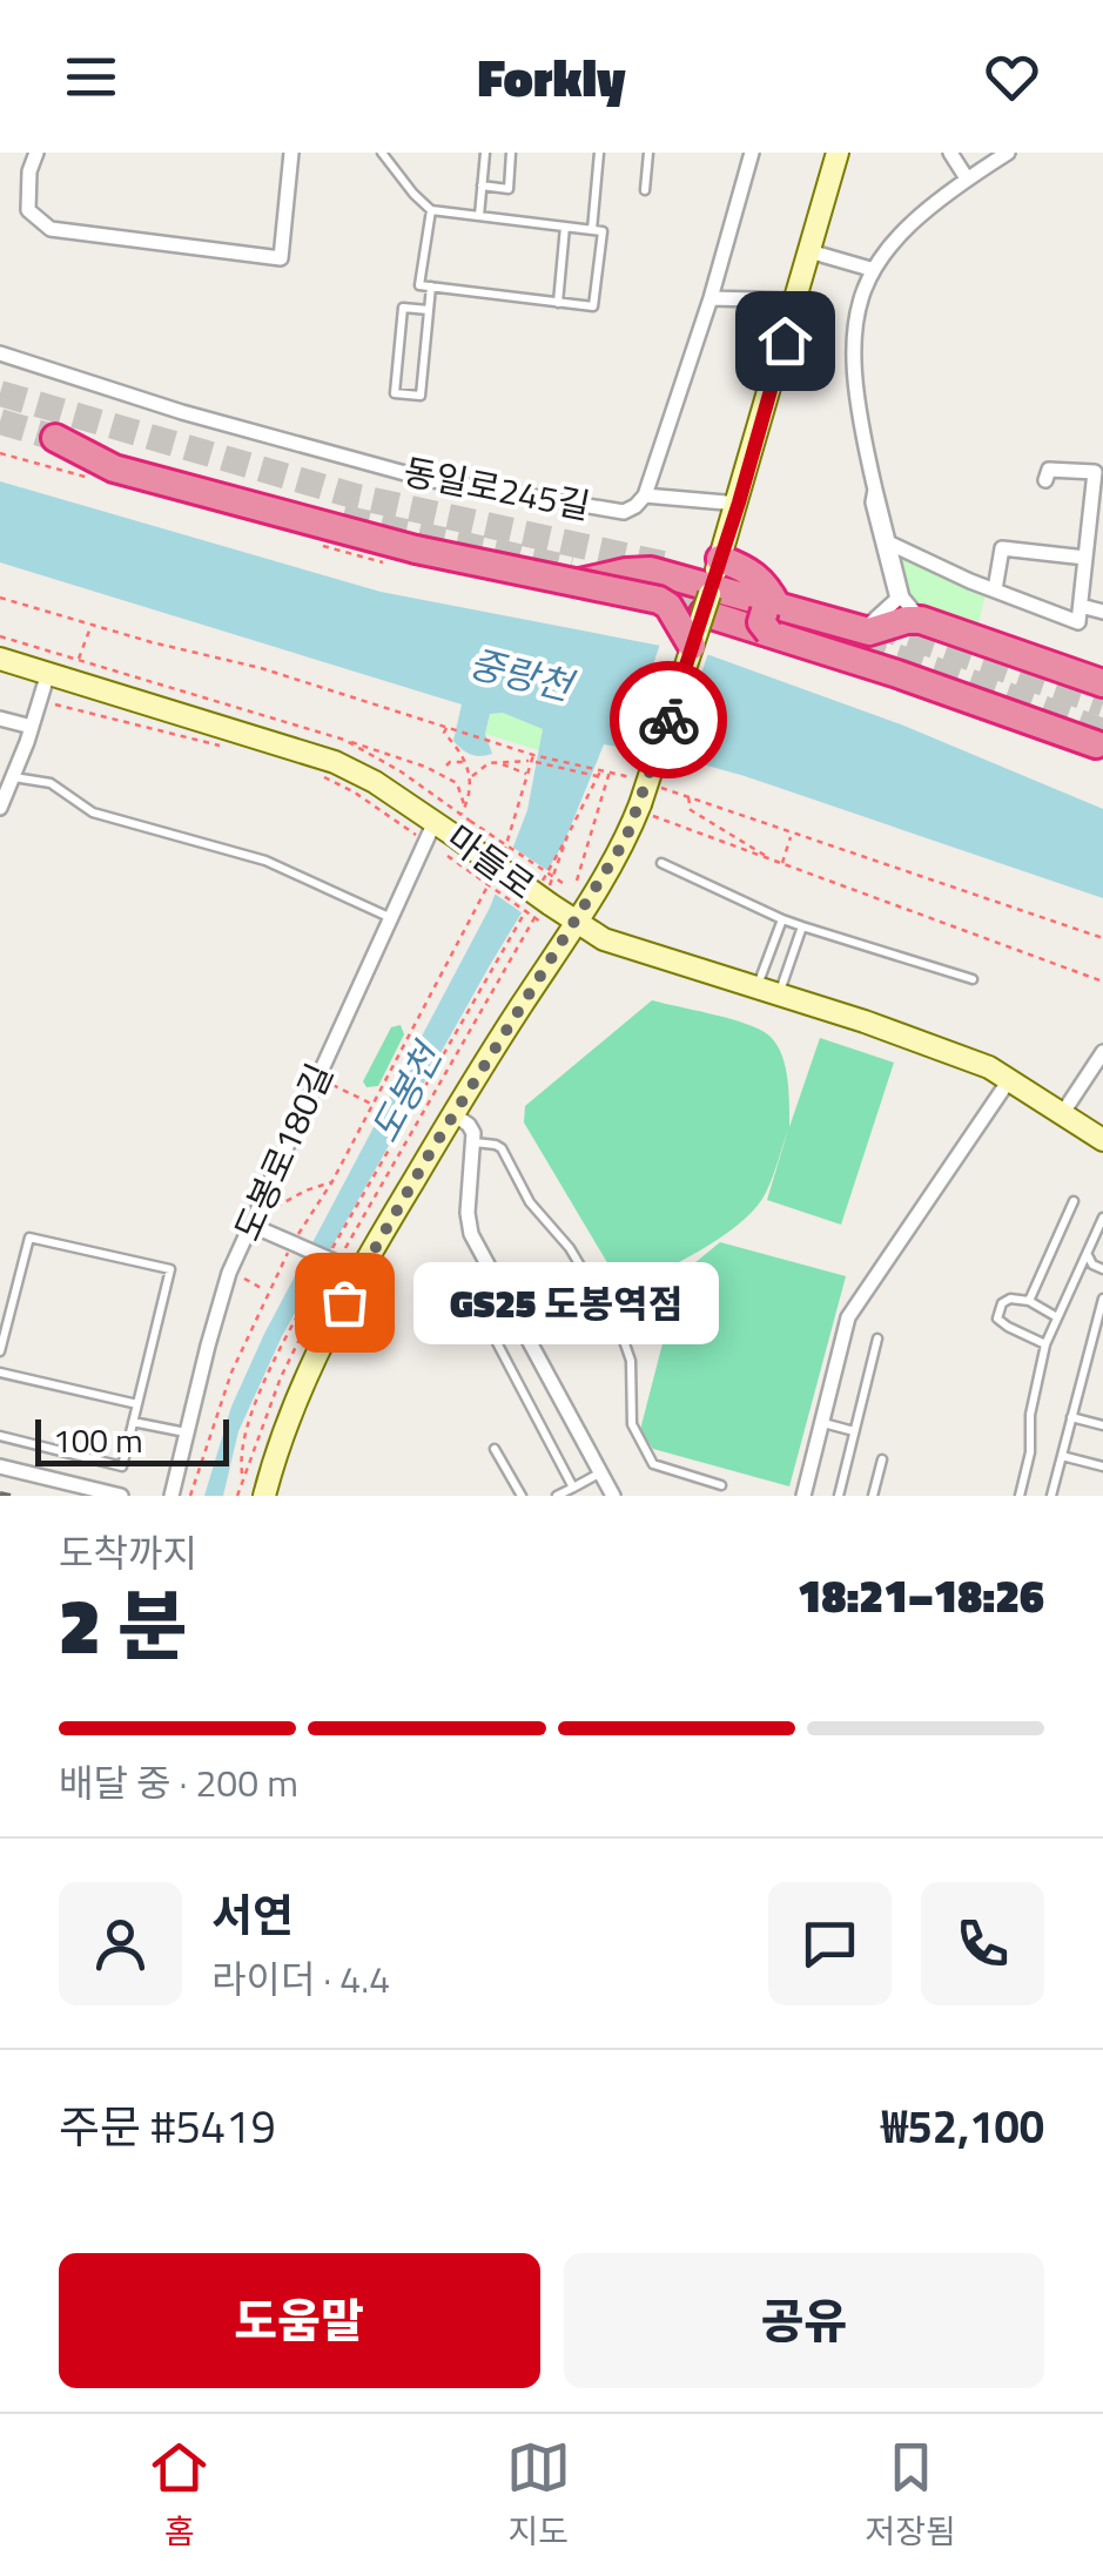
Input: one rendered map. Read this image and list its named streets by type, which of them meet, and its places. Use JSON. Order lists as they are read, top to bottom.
{
  "streets": {
    "main road": ["마들로"],
    "street": ["동일로245길", "도봉로180길"]
  },
  "crossings": [
    ["마들로", "도봉로180길"]
  ],
  "water": ["중랑천", "도봉천"],
  "places": ["GS25 도봉역점"],
  "scale_bar": "100 m",
  "page": {
    "header": "Forkly",
    "bubble": "GS25 도봉역점",
    "scale": "100 m",
    "heading": ["2 분", "도착까지", "18:21–18:26"],
    "panel": [
      "서연",
      "라이더 · 4.4",
      "주문 #5419",
      "₩52,100"
    ],
    "bar": "배달 중 · 200 m",
    "buttons": ["도움말", "공유"],
    "tabs": ["홈", "지도", "저장됨"]
  }
}
